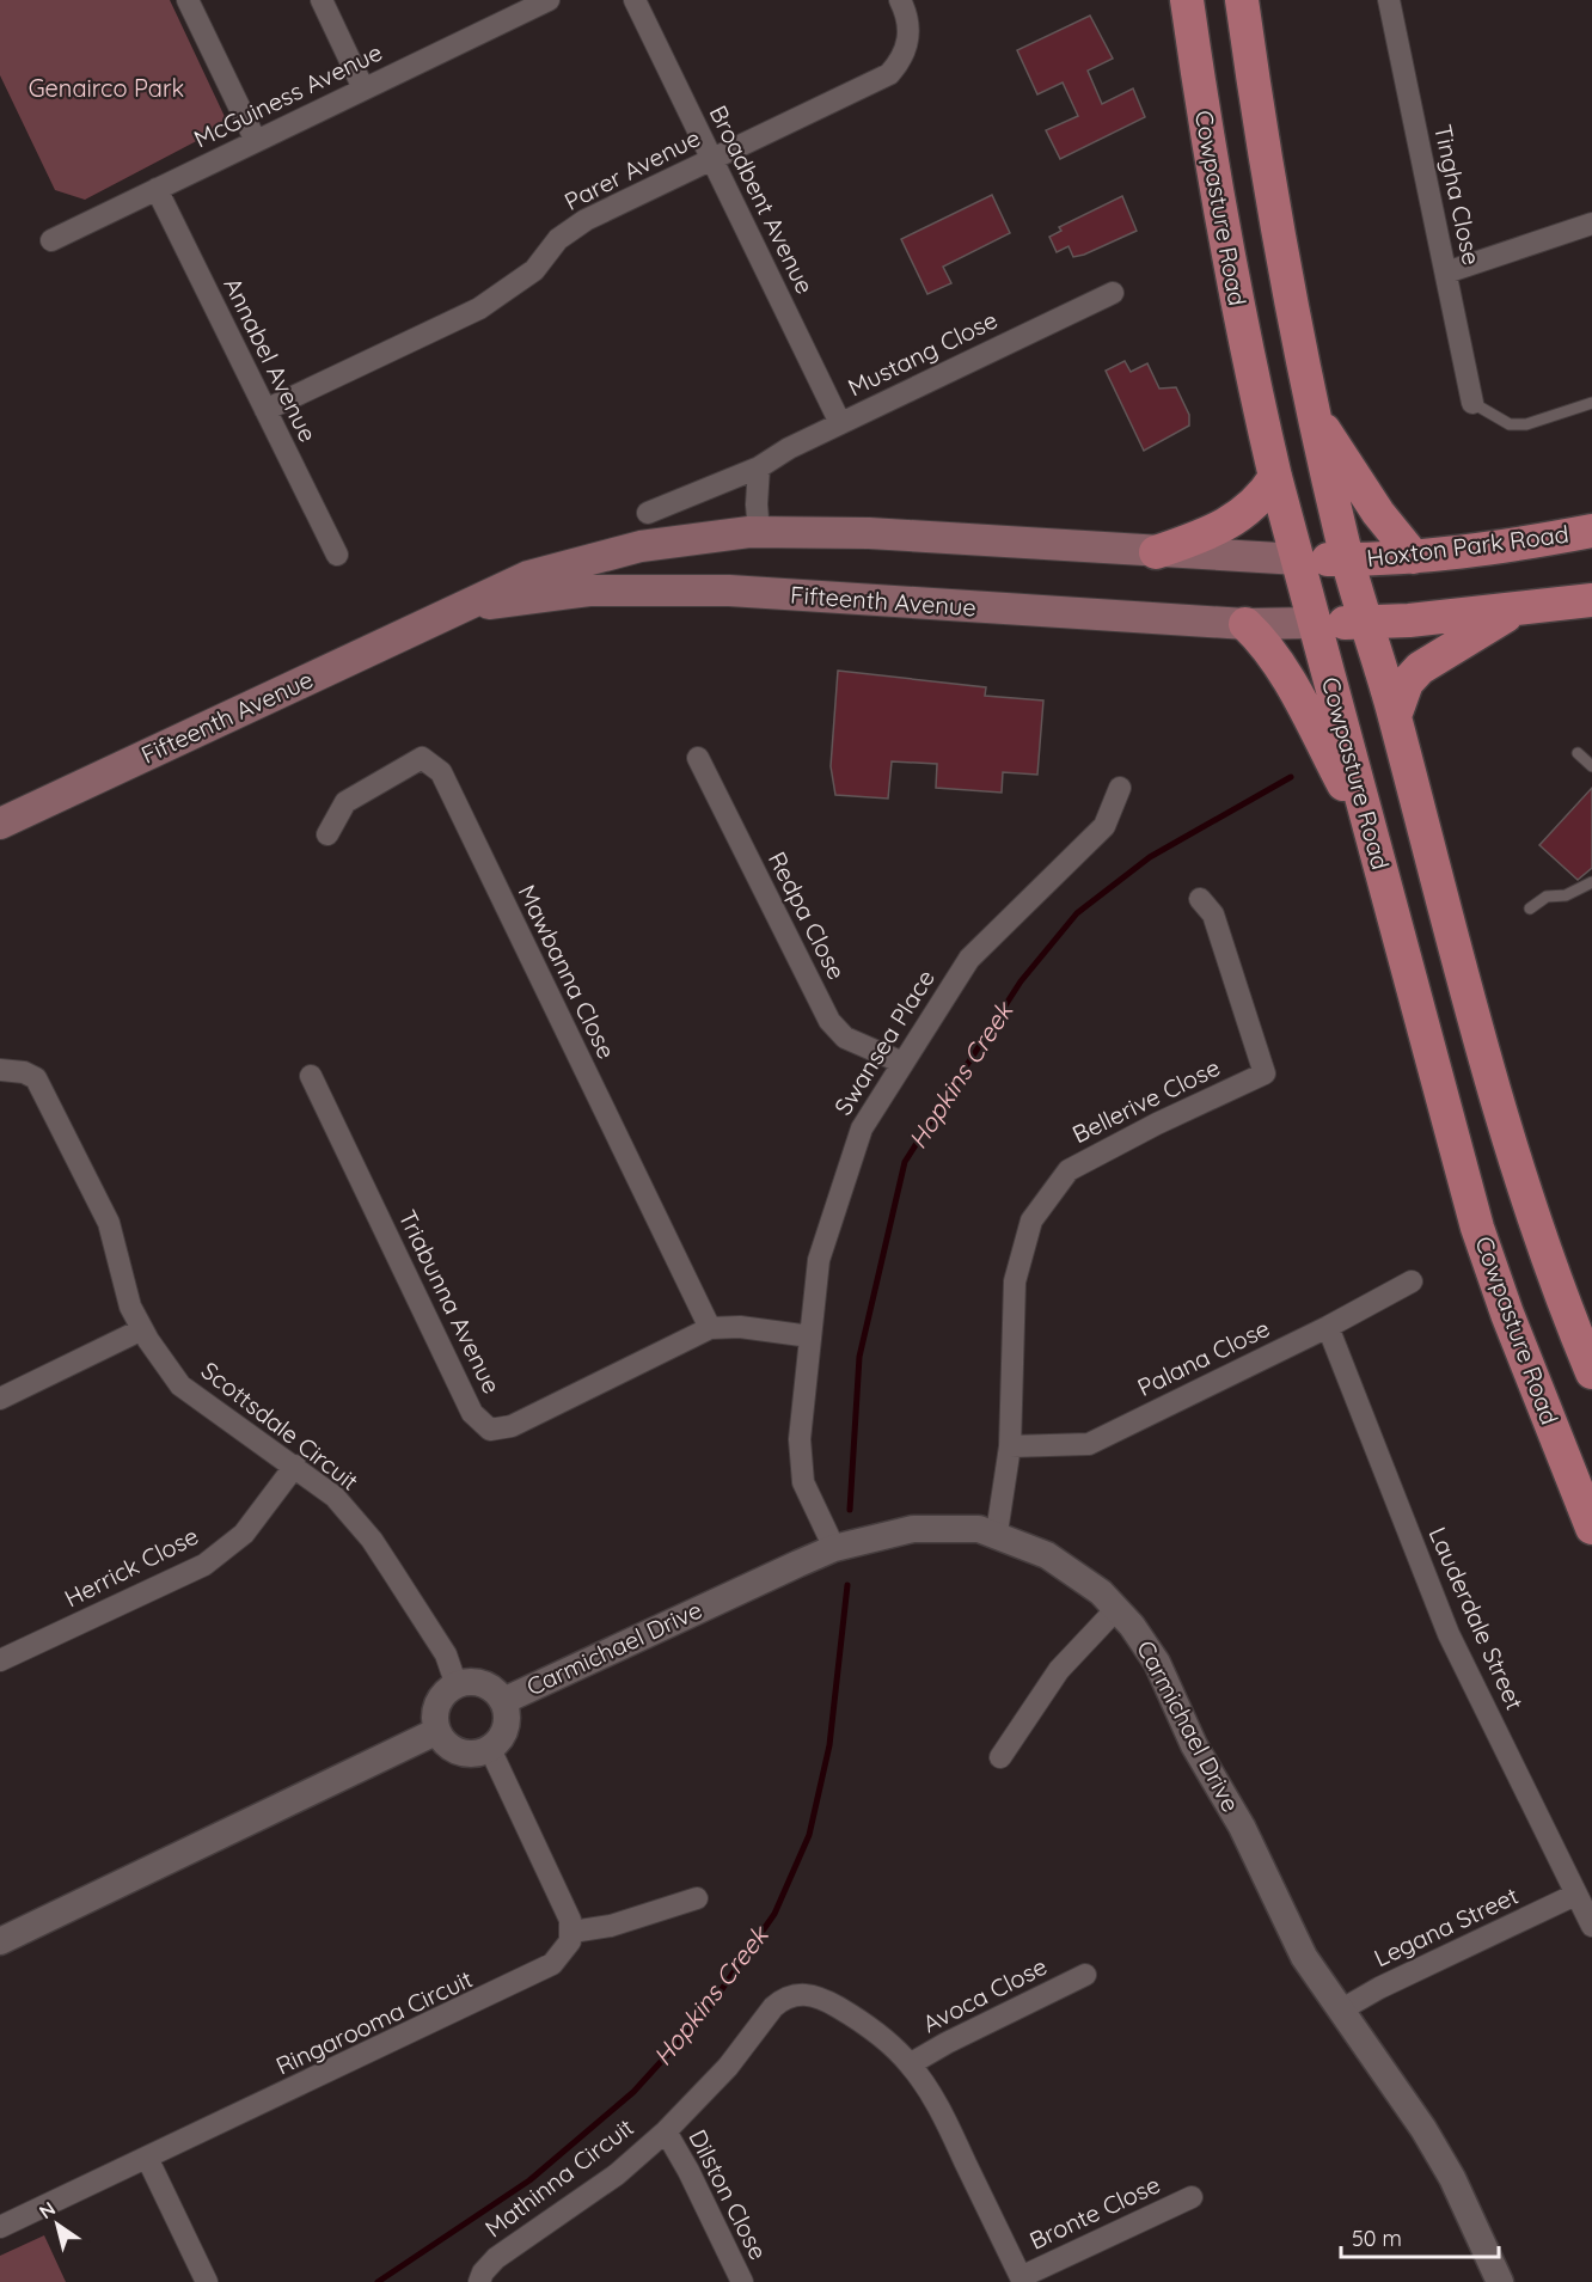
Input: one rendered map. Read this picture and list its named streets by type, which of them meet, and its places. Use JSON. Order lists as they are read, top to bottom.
{
  "streets": {
    "main road": ["Cowpasture Road", "Hoxton Park Road", "Fifteenth Avenue"],
    "street": [
      "McGuiness Avenue",
      "Parer Avenue",
      "Tingha Close",
      "Broadbent Avenue",
      "Mustang Close",
      "Annabel Avenue",
      "Redpa Close",
      "Mawbanna Close",
      "Swansea Place",
      "Bellerive Close",
      "Triabunna Avenue",
      "Palana Close",
      "Scottsdale Circuit",
      "Herrick Close",
      "Lauderdale Street",
      "Carmichael Drive",
      "Legana Street",
      "Avoca Close",
      "Ringarooma Circuit",
      "Mathinna Circuit",
      "Dilston Close",
      "Bronte Close"
    ]
  },
  "crossings": [
    ["McGuiness Avenue", "Annabel Avenue"],
    ["Parer Avenue", "Broadbent Avenue"],
    ["Parer Avenue", "Annabel Avenue"],
    ["Broadbent Avenue", "Mustang Close"],
    ["Cowpasture Road", "Hoxton Park Road"],
    ["Cowpasture Road", "Fifteenth Avenue"],
    ["Hoxton Park Road", "Fifteenth Avenue"],
    ["Redpa Close", "Swansea Place"],
    ["Mawbanna Close", "Triabunna Avenue"],
    ["Swansea Place", "Triabunna Avenue"],
    ["Swansea Place", "Carmichael Drive"],
    ["Bellerive Close", "Palana Close"],
    ["Bellerive Close", "Carmichael Drive"],
    ["Palana Close", "Lauderdale Street"],
    ["Scottsdale Circuit", "Herrick Close"],
    ["Scottsdale Circuit", "Carmichael Drive"],
    ["Lauderdale Street", "Legana Street"],
    ["Carmichael Drive", "Legana Street"],
    ["Avoca Close", "Mathinna Circuit"],
    ["Mathinna Circuit", "Dilston Close"],
    ["Mathinna Circuit", "Bronte Close"]
  ],
  "water": ["Hopkins Creek"],
  "parks": ["Genairco Park"],
  "scale_bar": "50 m",
  "north": "top left"
}
